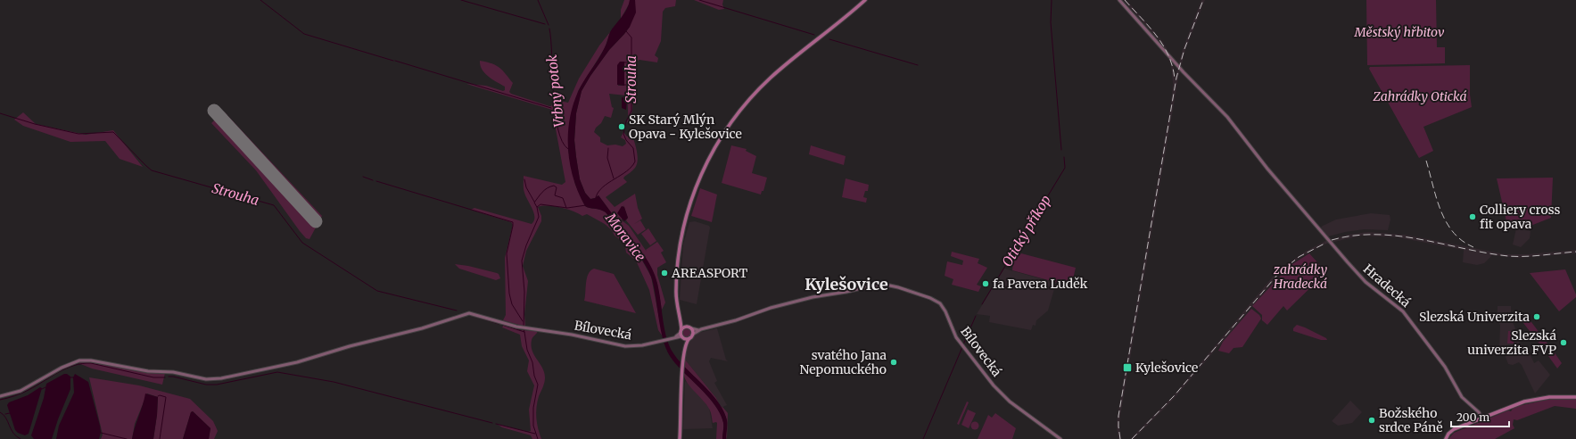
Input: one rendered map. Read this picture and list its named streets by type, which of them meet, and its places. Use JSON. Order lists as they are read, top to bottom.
{
  "streets": {
    "main road": ["Hradecká", "Bílovecká"]
  },
  "districts": ["Kylešovice"],
  "water": [
    "Strouha",
    "Vrbný potok",
    "Otický příkop",
    "Moravice"
  ],
  "parks": ["Městský hřbitov", "Zahrádky Otická", "zahrádky Hradecká"],
  "places": {
    "other": [
      "SK Starý Mlýn Opava - Kylešovice",
      "Colliery cross fit opava",
      "AREASPORT",
      "fa Pavera Luděk",
      "Slezská Univerzita",
      "Slezská univerzita FVP",
      "svatého Jana Nepomuckého",
      "Božského srdce Páně"
    ],
    "transit": ["Kylešovice"]
  },
  "scale_bar": "200 m"
}
